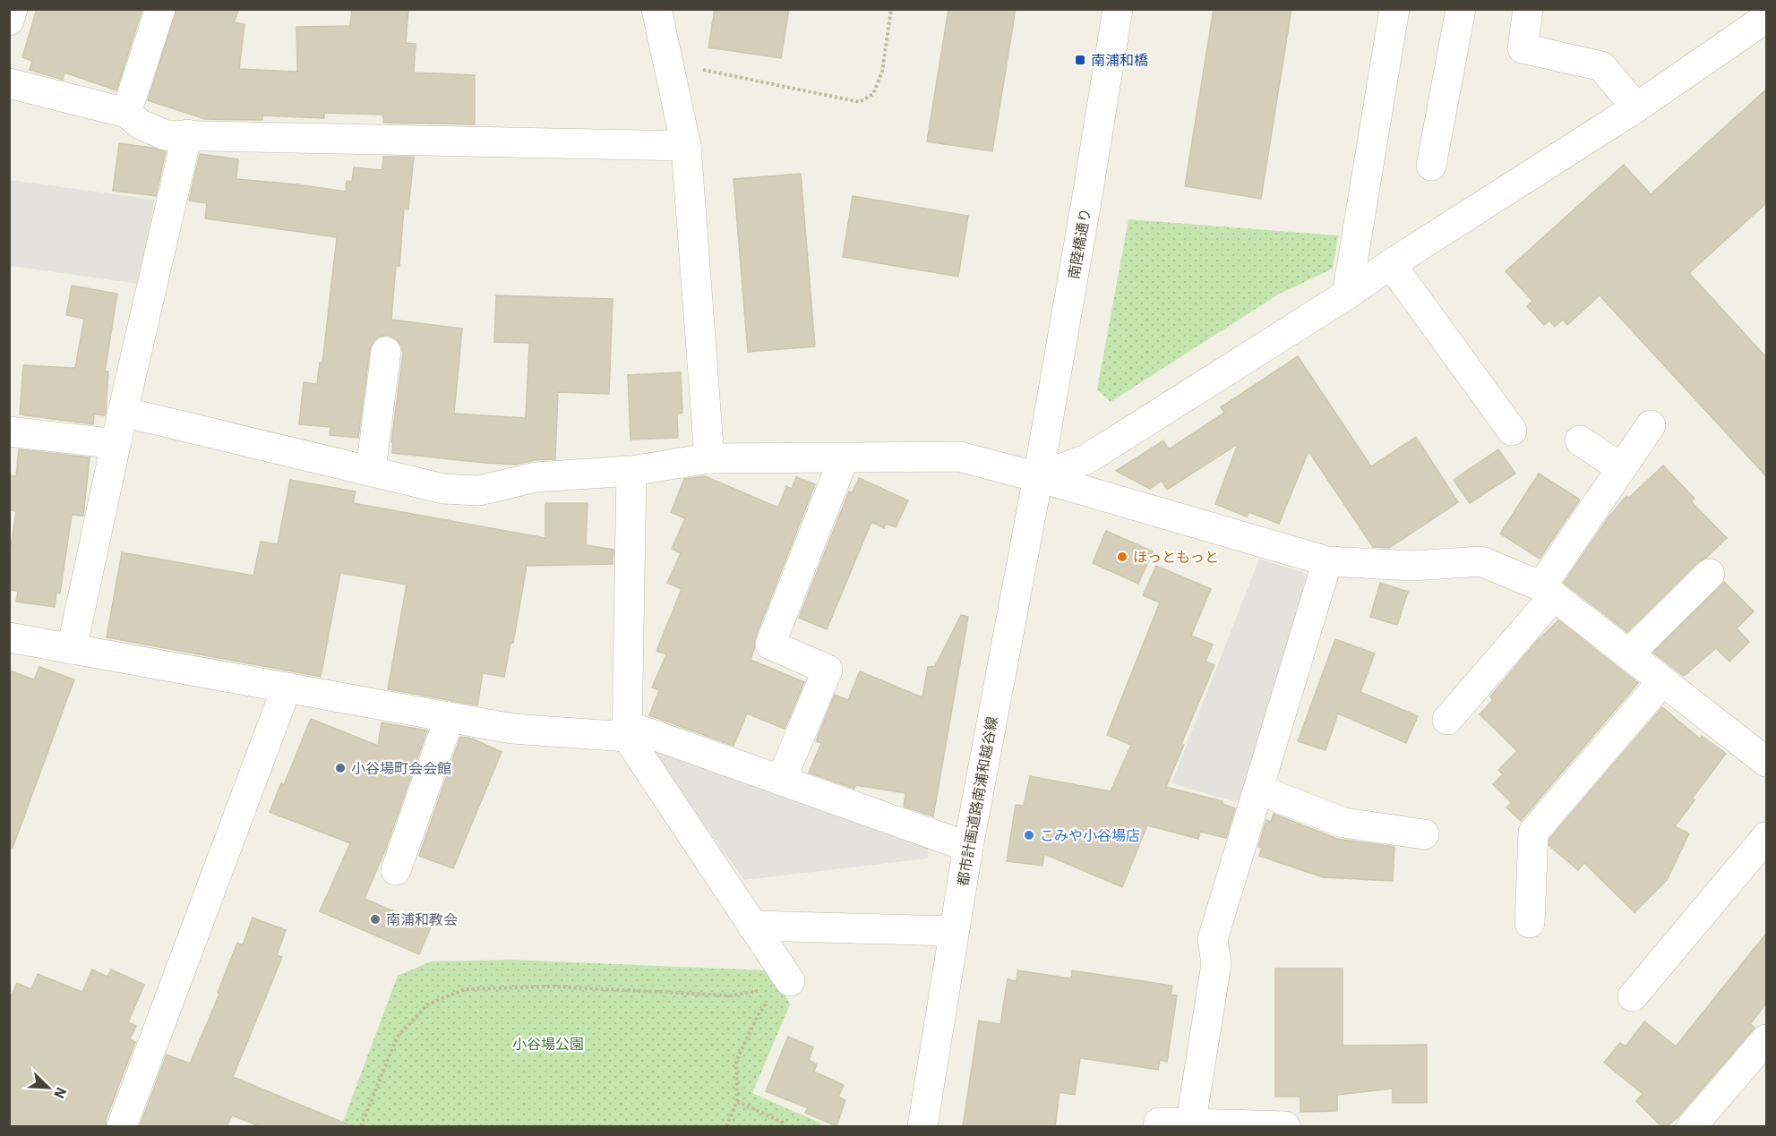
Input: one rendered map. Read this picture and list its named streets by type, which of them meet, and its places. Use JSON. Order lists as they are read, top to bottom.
{
  "streets": {
    "street": ["南陸橋通り", "都市計画道路南浦和越谷線"]
  },
  "crossings": [
    ["南陸橋通り", "都市計画道路南浦和越谷線"]
  ],
  "parks": ["小谷場公園"],
  "places": {
    "transit": ["南浦和橋"],
    "other": [
      "ほっともっと",
      "小谷場町会会館",
      "こみや小谷場店",
      "南浦和教会"
    ]
  },
  "north": "bottom right"
}
